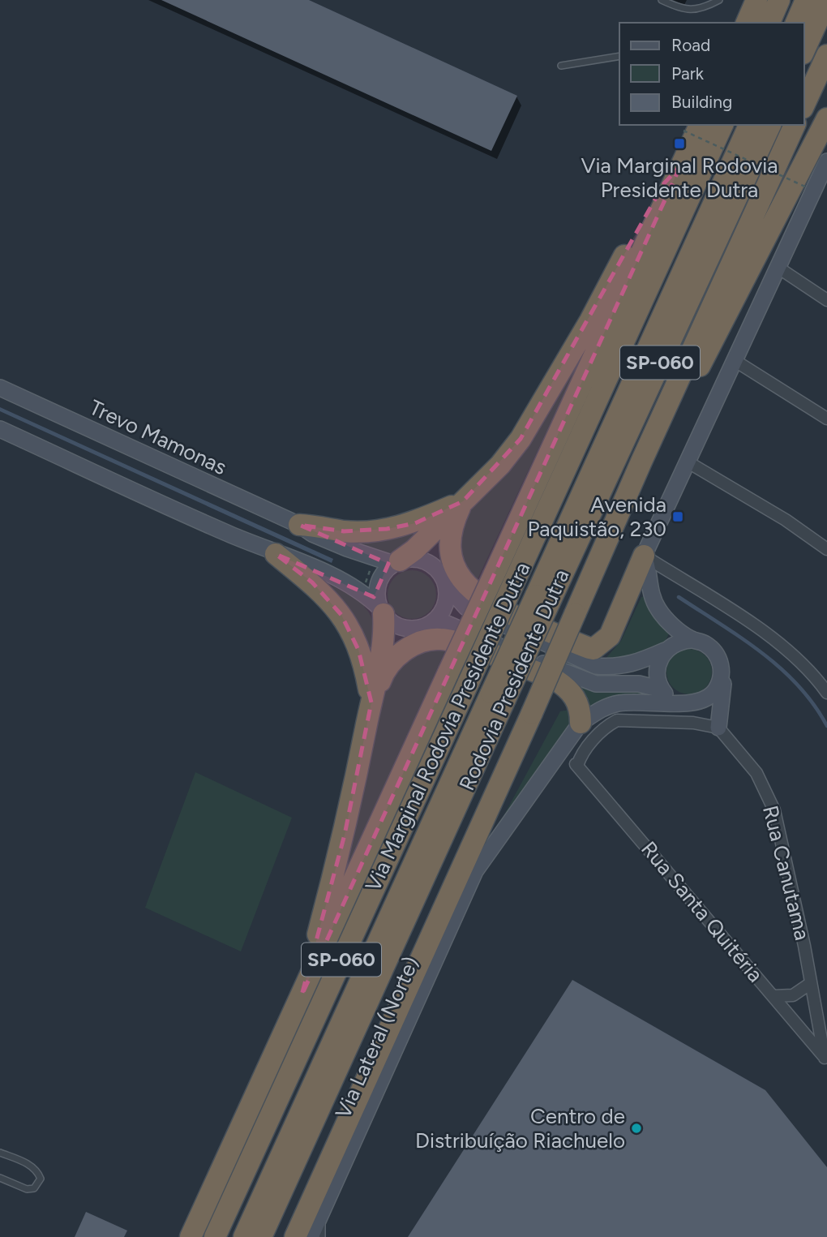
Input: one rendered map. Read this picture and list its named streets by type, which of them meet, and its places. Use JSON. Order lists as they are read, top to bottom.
{
  "streets": {
    "highway": ["SP-060", "Rodovia Presidente Dutra", "Via Marginal Rodovia Presidente Dutra"],
    "main road": ["Trevo Mamonas", "Via Lateral (Norte)"],
    "street": ["Rua Canutama", "Rua Santa Quitéria"]
  },
  "crossings": [
    ["Rua Canutama", "Rua Santa Quitéria"]
  ],
  "places": {
    "transit": ["Via Marginal Rodovia Presidente Dutra", "Avenida Paquistão, 230"],
    "other": ["Centro de Distribuíção Riachuelo"]
  },
  "legend": ["Road", "Park", "Building"]
}
